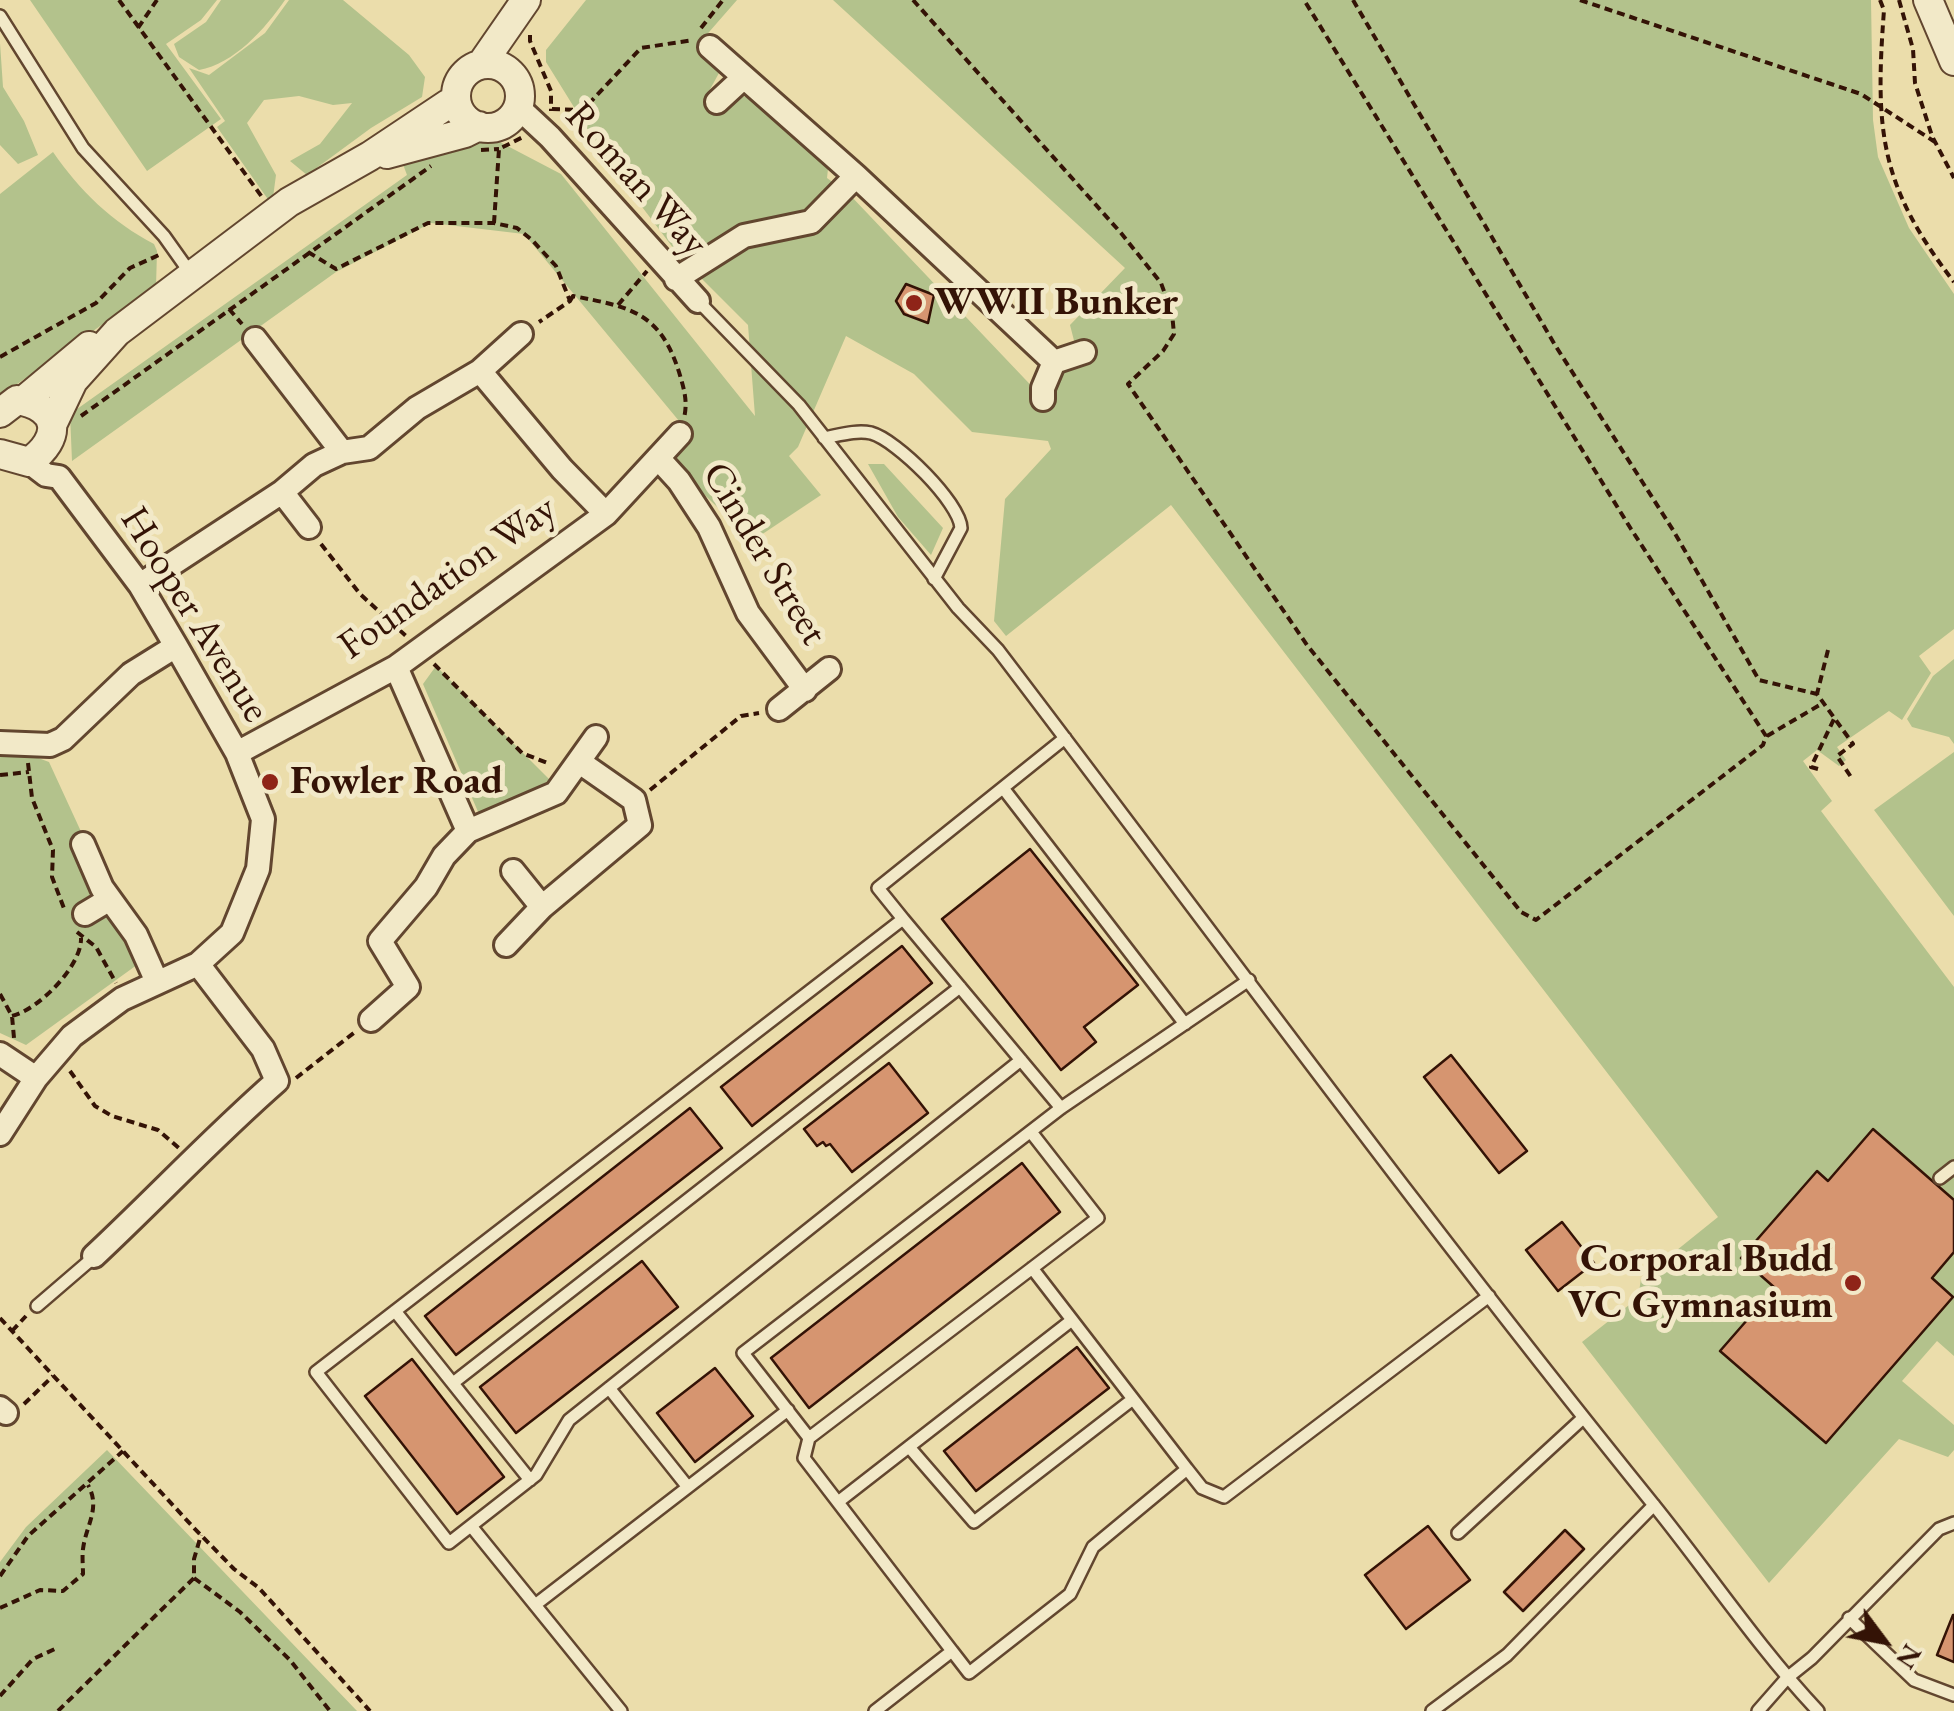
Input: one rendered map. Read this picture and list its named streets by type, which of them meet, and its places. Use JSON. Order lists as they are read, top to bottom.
{
  "streets": {
    "street": [
      "Roman Way",
      "Cinder Street",
      "Foundation Way",
      "Hooper Avenue"
    ]
  },
  "crossings": [
    ["Cinder Street", "Foundation Way"],
    ["Foundation Way", "Hooper Avenue"]
  ],
  "places": ["WWII Bunker", "Fowler Road", "Corporal Budd VC Gymnasium"],
  "north": "bottom right"
}
